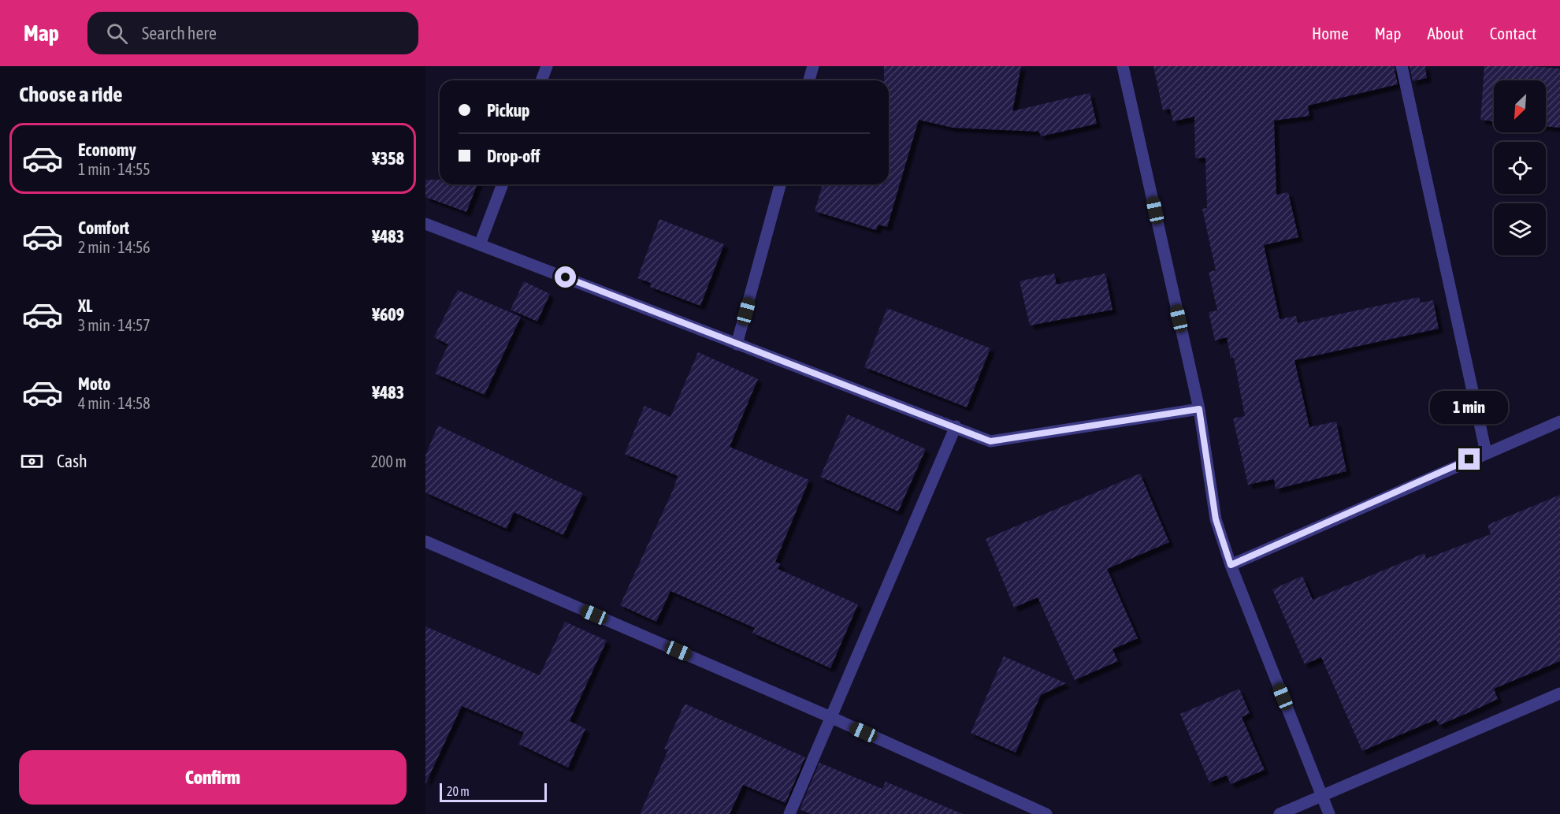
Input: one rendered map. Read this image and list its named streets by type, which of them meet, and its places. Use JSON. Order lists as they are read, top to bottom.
{
  "scale_bar": "20 m",
  "north": "bottom left",
  "page": {
    "header": "Map",
    "search": "Search here",
    "nav": [
      "Home",
      "Map",
      "About",
      "Contact"
    ],
    "heading": "Choose a ride",
    "banner": ["Pickup", "Drop-off"],
    "list": [
      {
        "name": "Economy",
        "note": "1 min · 14:55",
        "value": "¥358"
      },
      {
        "name": "Comfort",
        "note": "2 min · 14:56",
        "value": "¥483"
      },
      {
        "name": "XL",
        "note": "3 min · 14:57",
        "value": "¥609"
      },
      {
        "name": "Moto",
        "note": "4 min · 14:58",
        "value": "¥483"
      }
    ],
    "bubble": "1 min",
    "pay": ["Cash", "200 m"],
    "buttons": "Confirm",
    "scale": "20 m"
  }
}
